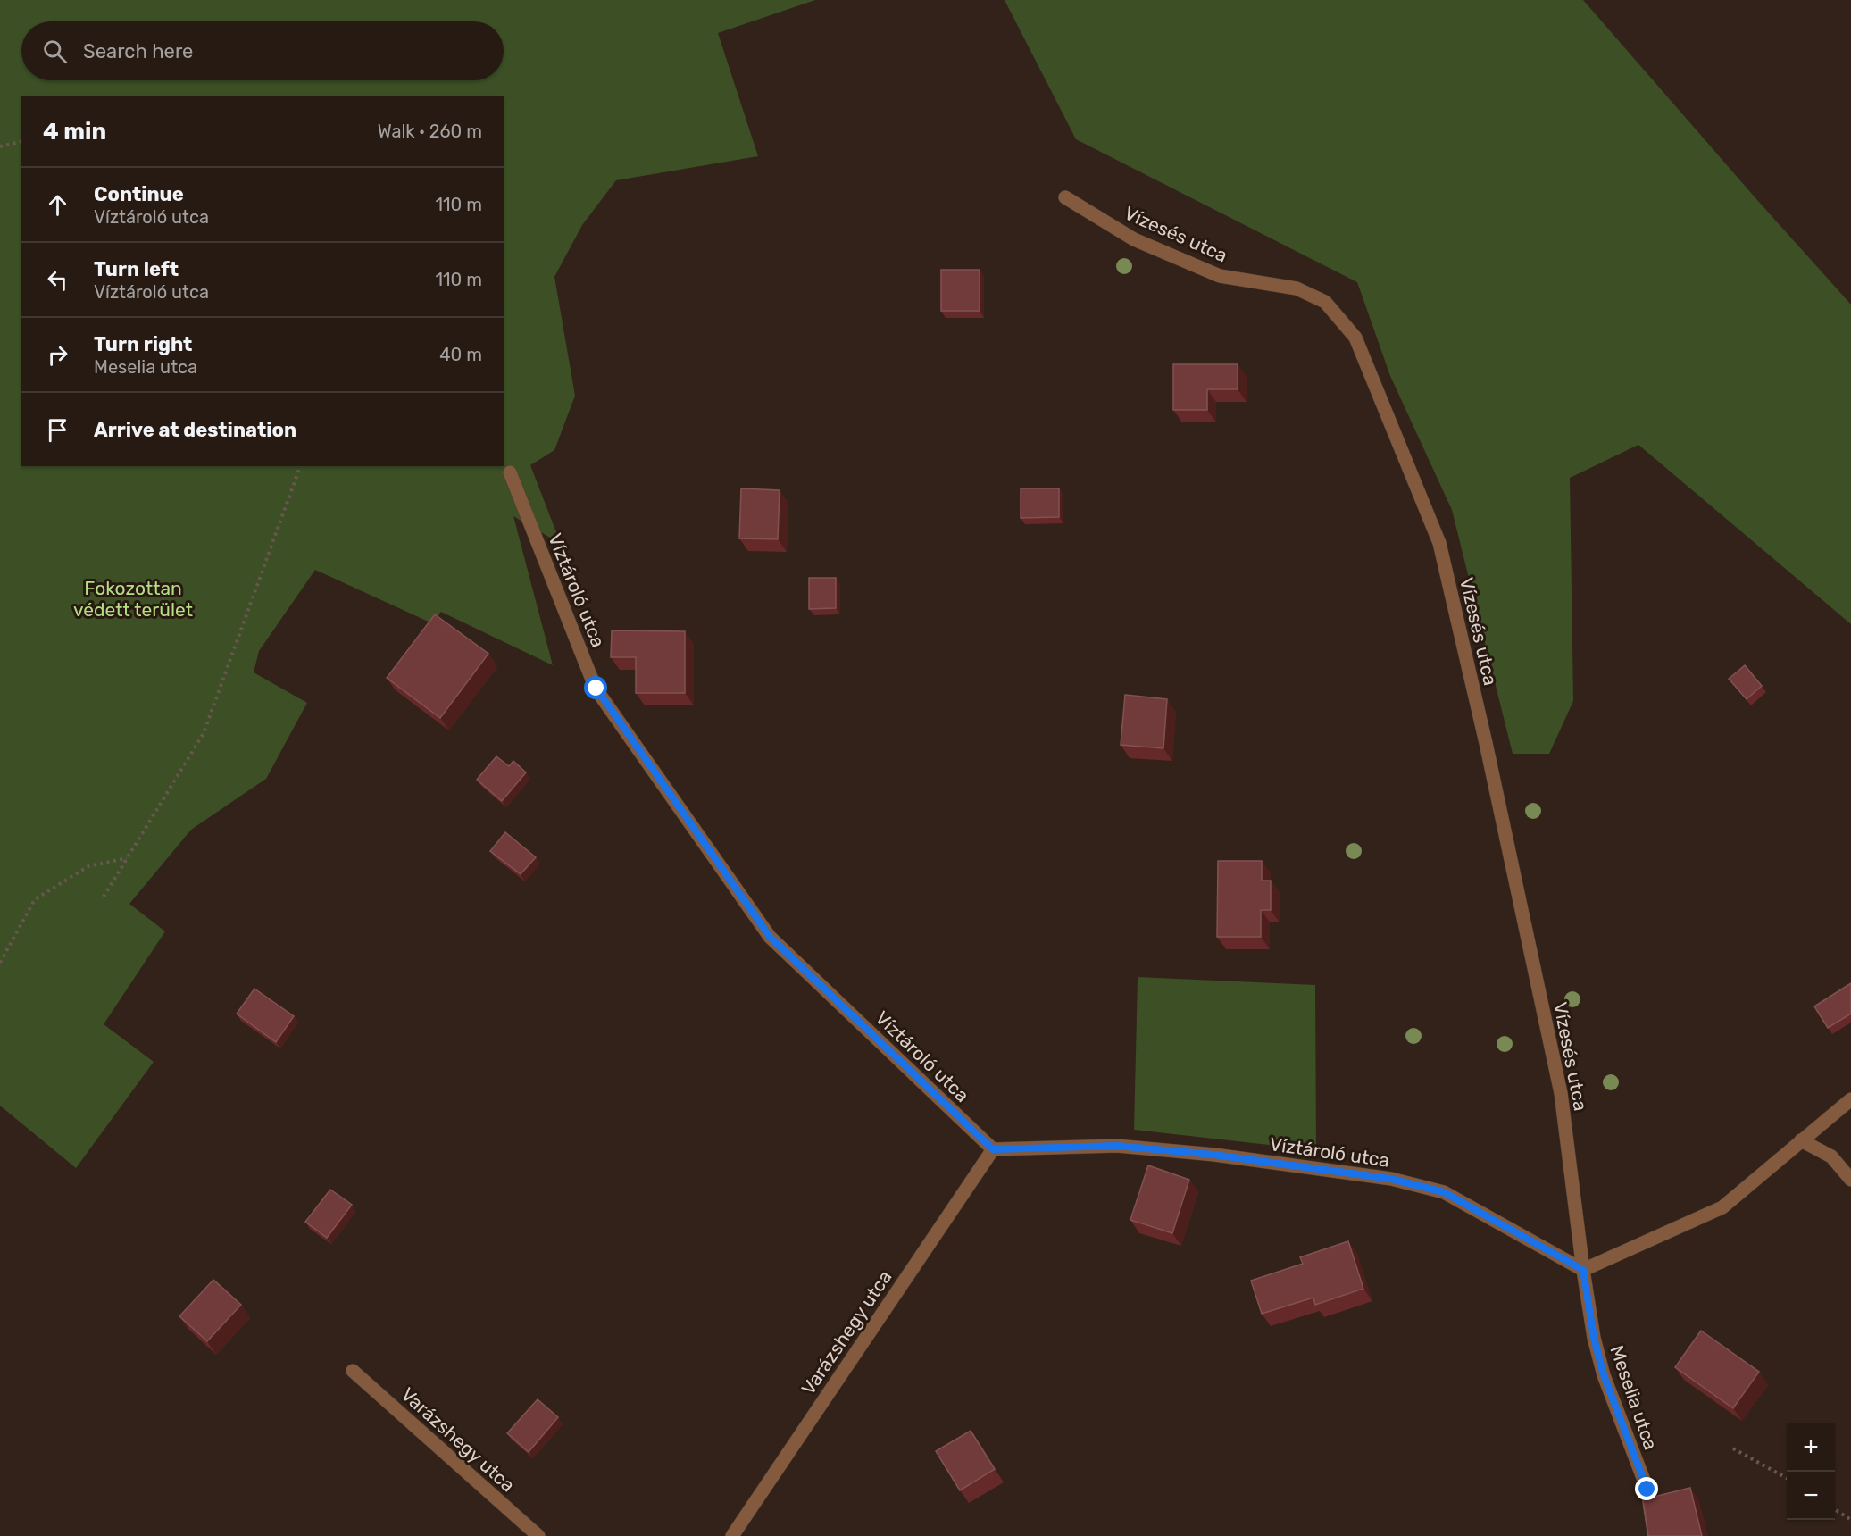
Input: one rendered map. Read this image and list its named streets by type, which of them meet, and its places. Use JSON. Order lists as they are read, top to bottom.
{
  "streets": {
    "street": [
      "Vízesés utca",
      "Víztároló utca",
      "Varázshegy utca",
      "Meselia utca"
    ]
  },
  "crossings": [
    ["Vízesés utca", "Víztároló utca"],
    ["Vízesés utca", "Meselia utca"],
    ["Víztároló utca", "Varázshegy utca"],
    ["Víztároló utca", "Meselia utca"]
  ],
  "parks": ["Fokozottan védett terület"],
  "page": {
    "search": "Search here",
    "heading": ["4 min", "Walk · 260 m"],
    "list": [
      ["Continue", "Víztároló utca", "110 m"],
      ["Turn left", "Víztároló utca", "110 m"],
      ["Turn right", "Meselia utca", "40 m"],
      "Arrive at destination"
    ],
    "map_buttons": ["+", "−"]
  }
}
